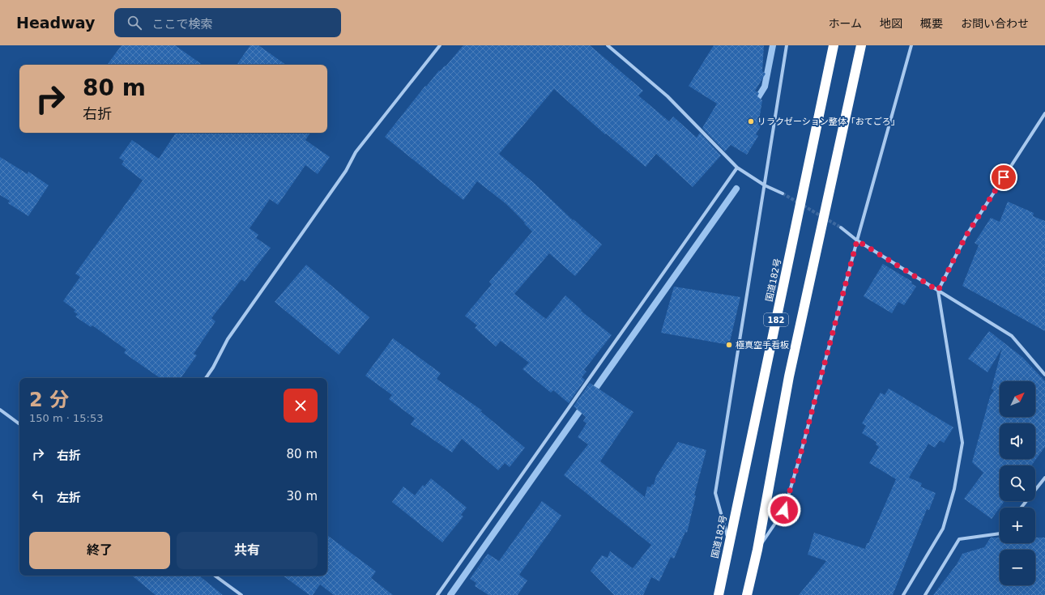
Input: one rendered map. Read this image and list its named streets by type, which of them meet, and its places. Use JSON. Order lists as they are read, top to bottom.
{
  "streets": {
    "highway": ["国道182号", "182"]
  },
  "places": ["リラクゼーション整体「おてごろ」", "極真空手看板"],
  "north": "top right",
  "page": {
    "header": "Headway",
    "search": "ここで検索",
    "nav": [
      "ホーム",
      "地図",
      "概要",
      "お問い合わせ"
    ],
    "turn": ["80 m", "右折"],
    "heading": ["2 分", "150 m · 15:53"],
    "map_buttons": ["+", "−"],
    "list": [
      {
        "name": "右折",
        "value": "80 m"
      },
      {
        "name": "左折",
        "value": "30 m"
      }
    ],
    "buttons": ["終了", "共有"]
  }
}
